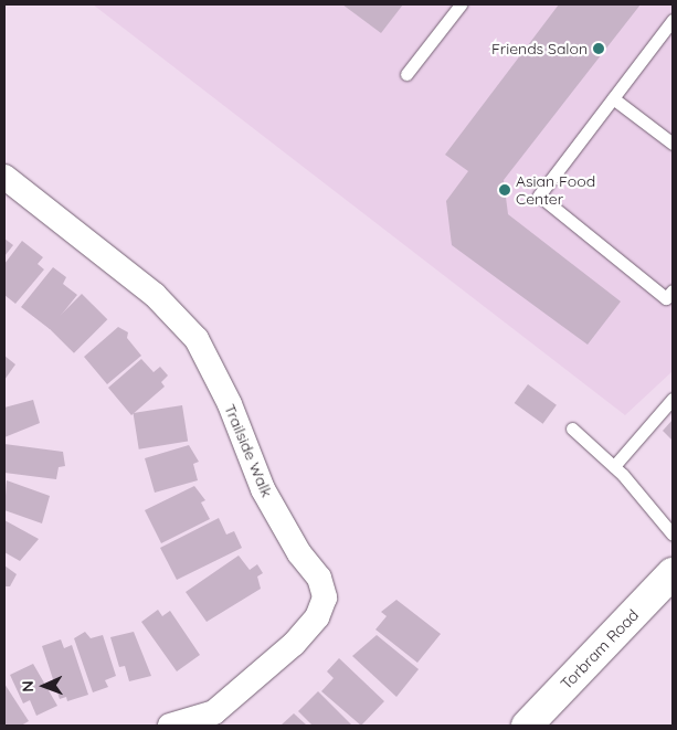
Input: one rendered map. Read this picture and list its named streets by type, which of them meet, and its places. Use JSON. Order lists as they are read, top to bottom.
{
  "streets": {
    "main road": ["Torbram Road"],
    "street": ["Trailside Walk"]
  },
  "places": ["Friends Salon", "Asian Food Center"],
  "north": "left"
}
